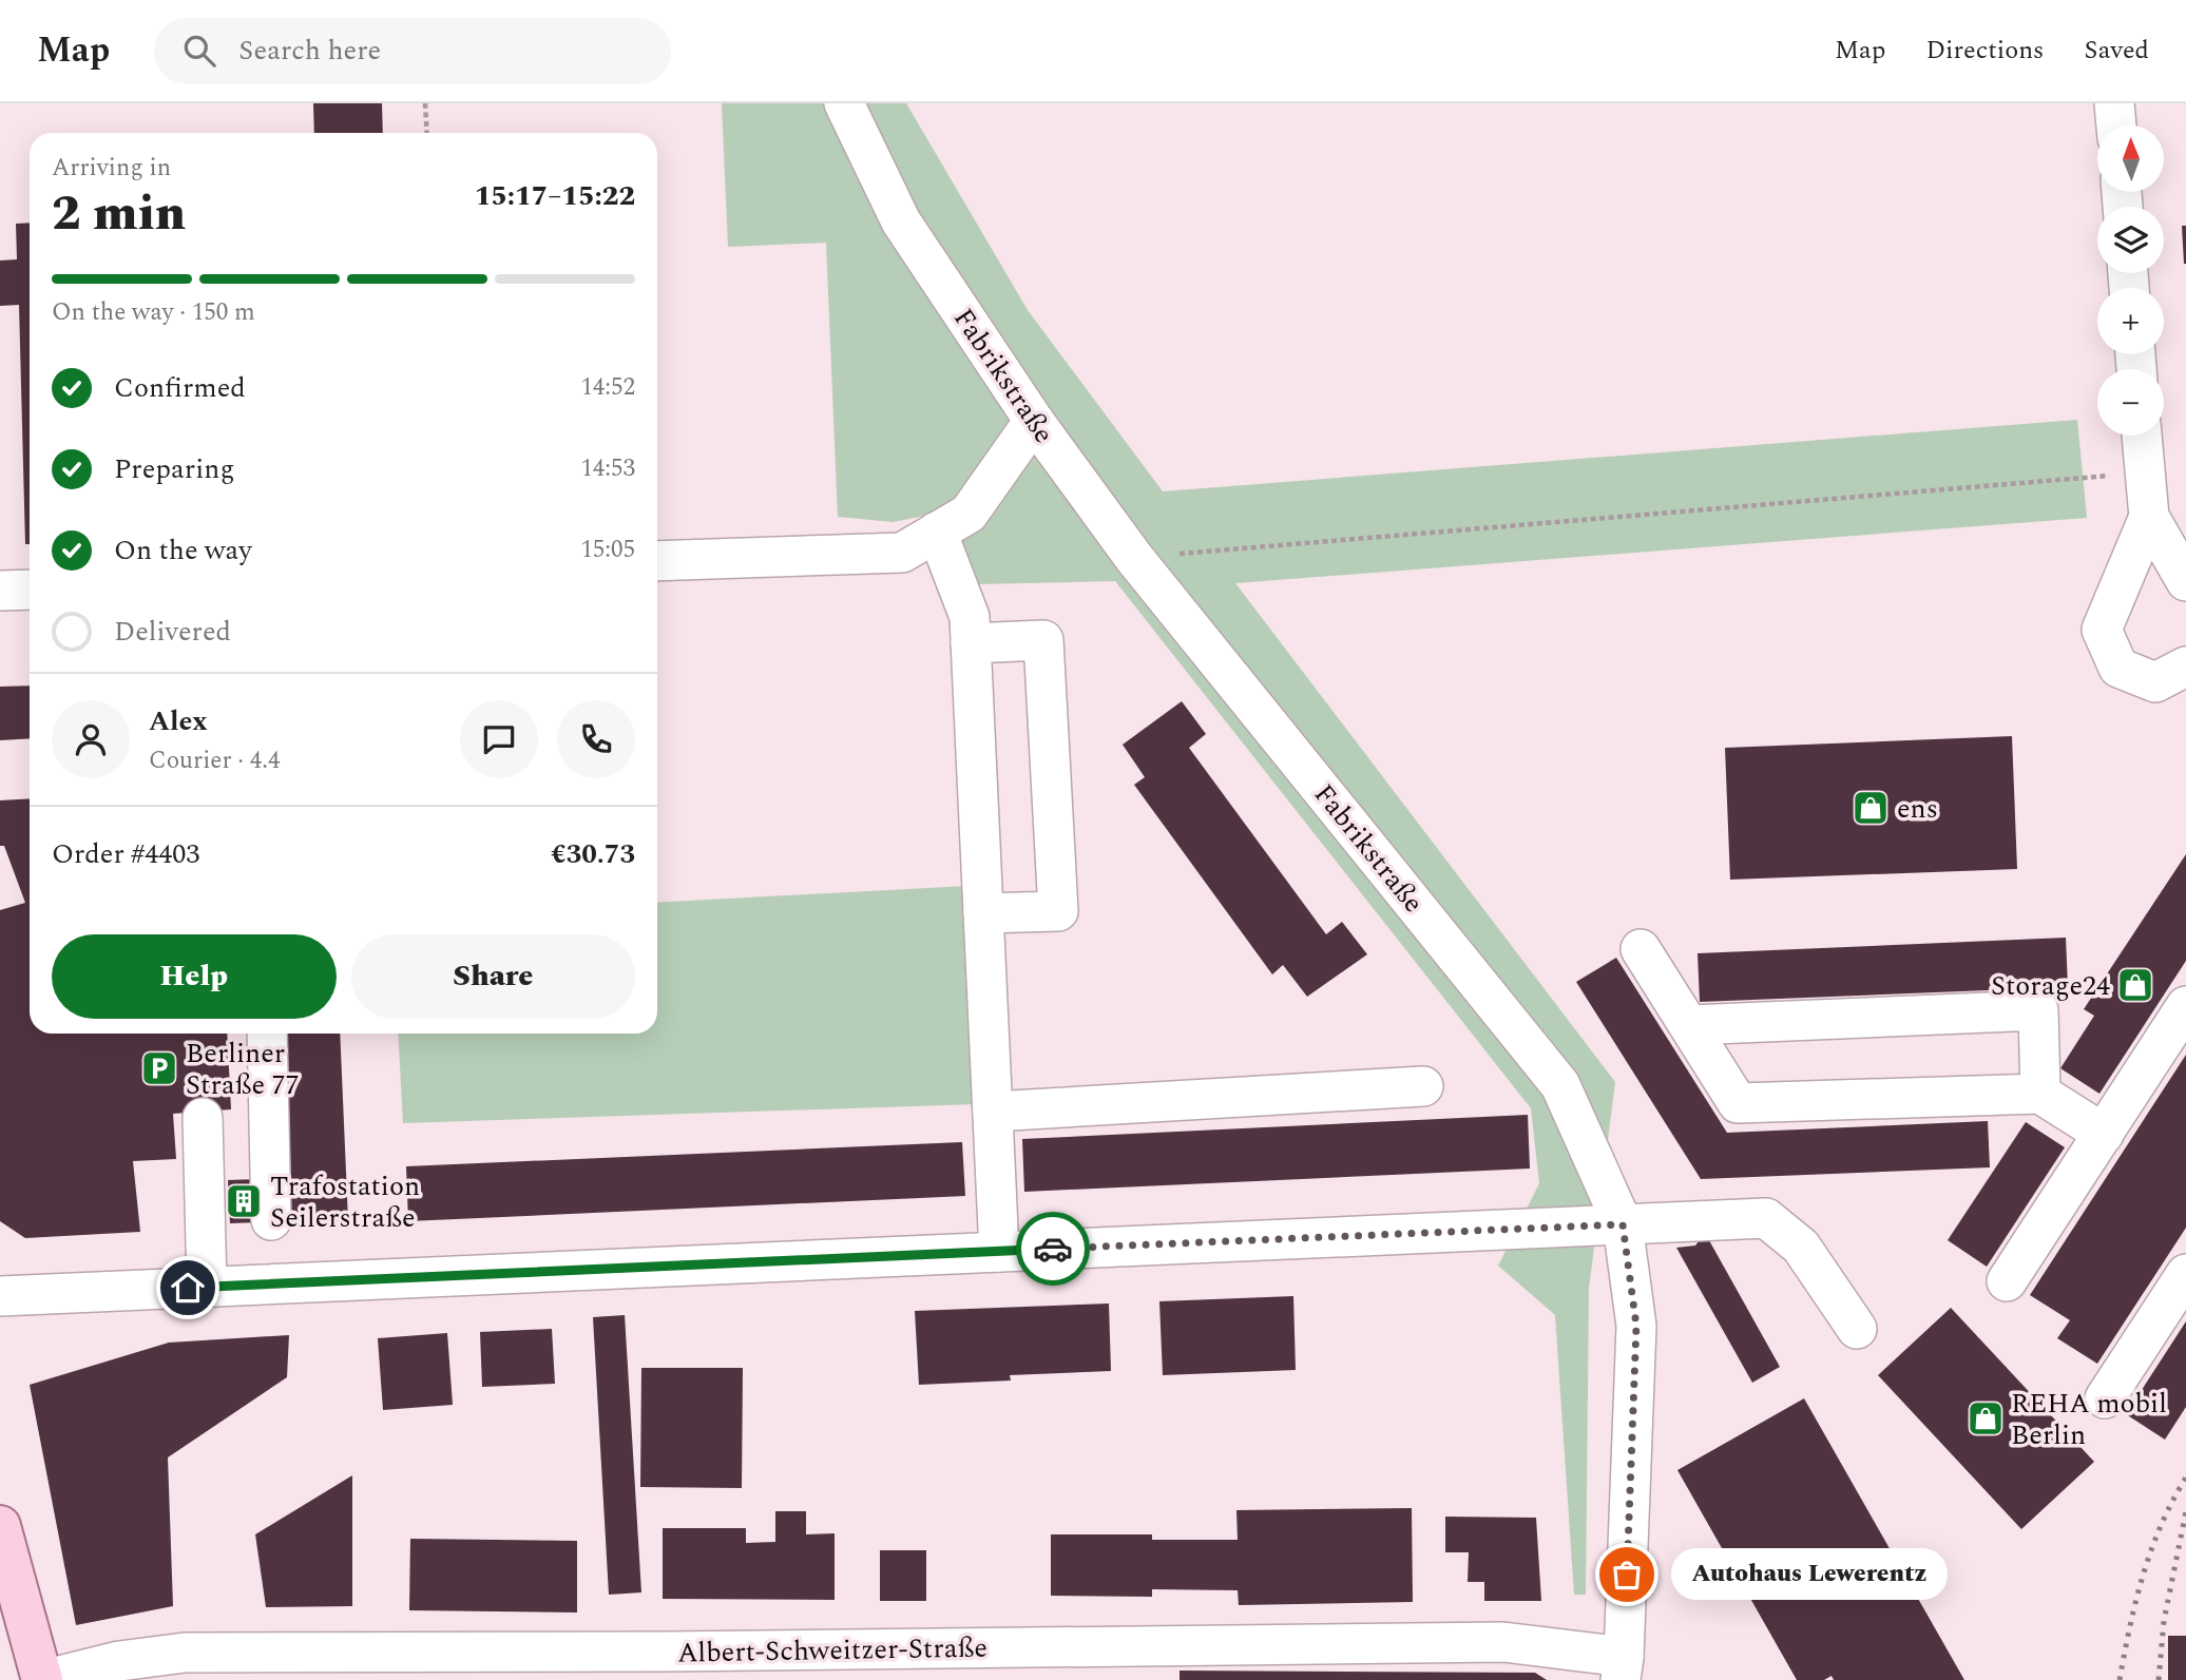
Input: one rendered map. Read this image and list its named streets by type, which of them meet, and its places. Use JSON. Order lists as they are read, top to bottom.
{
  "streets": {
    "street": ["Fabrikstraße", "Albert-Schweitzer-Straße"]
  },
  "crossings": [
    ["Fabrikstraße", "Albert-Schweitzer-Straße"]
  ],
  "places": {
    "shop": ["ens", "Storage24", "REHA mobil Berlin"],
    "parking": ["Berliner Straße 77"],
    "building": ["Trafostation Seilerstraße"],
    "other": ["Autohaus Lewerentz"]
  },
  "north": "top",
  "page": {
    "header": "Map",
    "search": "Search here",
    "nav": ["Map", "Directions", "Saved"],
    "map_buttons": ["+", "−"],
    "heading": ["2 min", "Arriving in", "15:17–15:22"],
    "panel": [
      "Alex",
      "Courier · 4.4",
      "Order #4403",
      "€30.73"
    ],
    "bar": "On the way · 150 m",
    "list": [
      ["Confirmed", "14:52"],
      ["Preparing", "14:53"],
      ["On the way", "15:05"],
      "Delivered"
    ],
    "buttons": ["Help", "Share"],
    "bubble": "Autohaus Lewerentz"
  }
}
